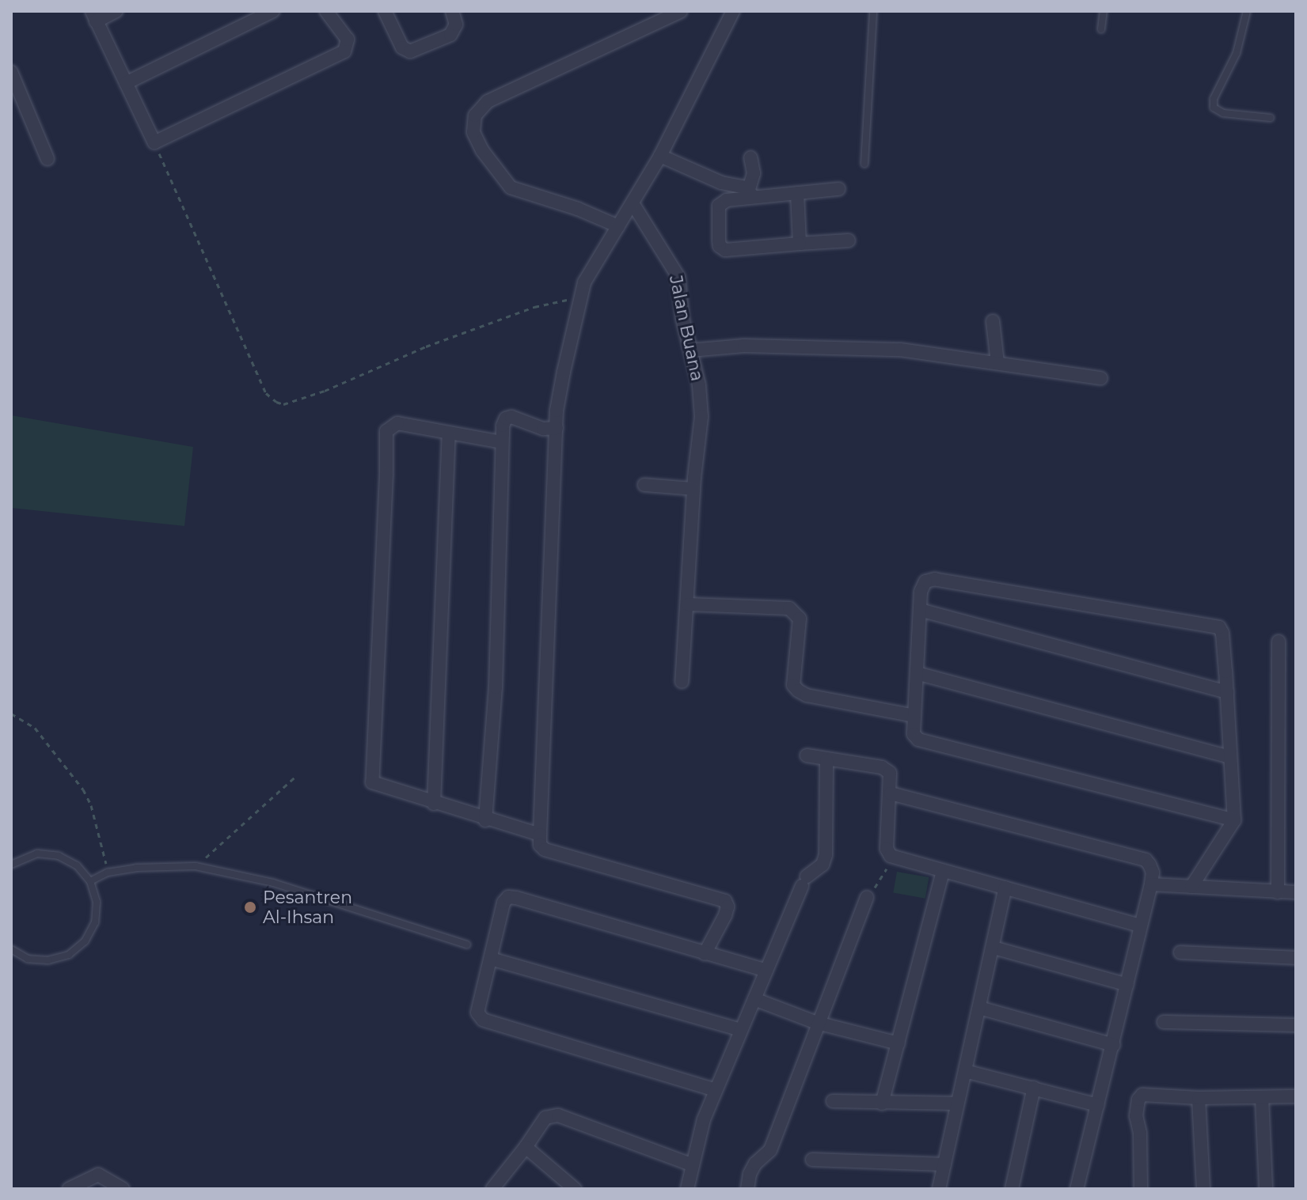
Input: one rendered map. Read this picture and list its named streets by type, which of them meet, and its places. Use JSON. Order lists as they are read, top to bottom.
{
  "streets": {
    "street": ["Jalan Buana"]
  },
  "places": ["Pesantren Al-Ihsan"]
}
